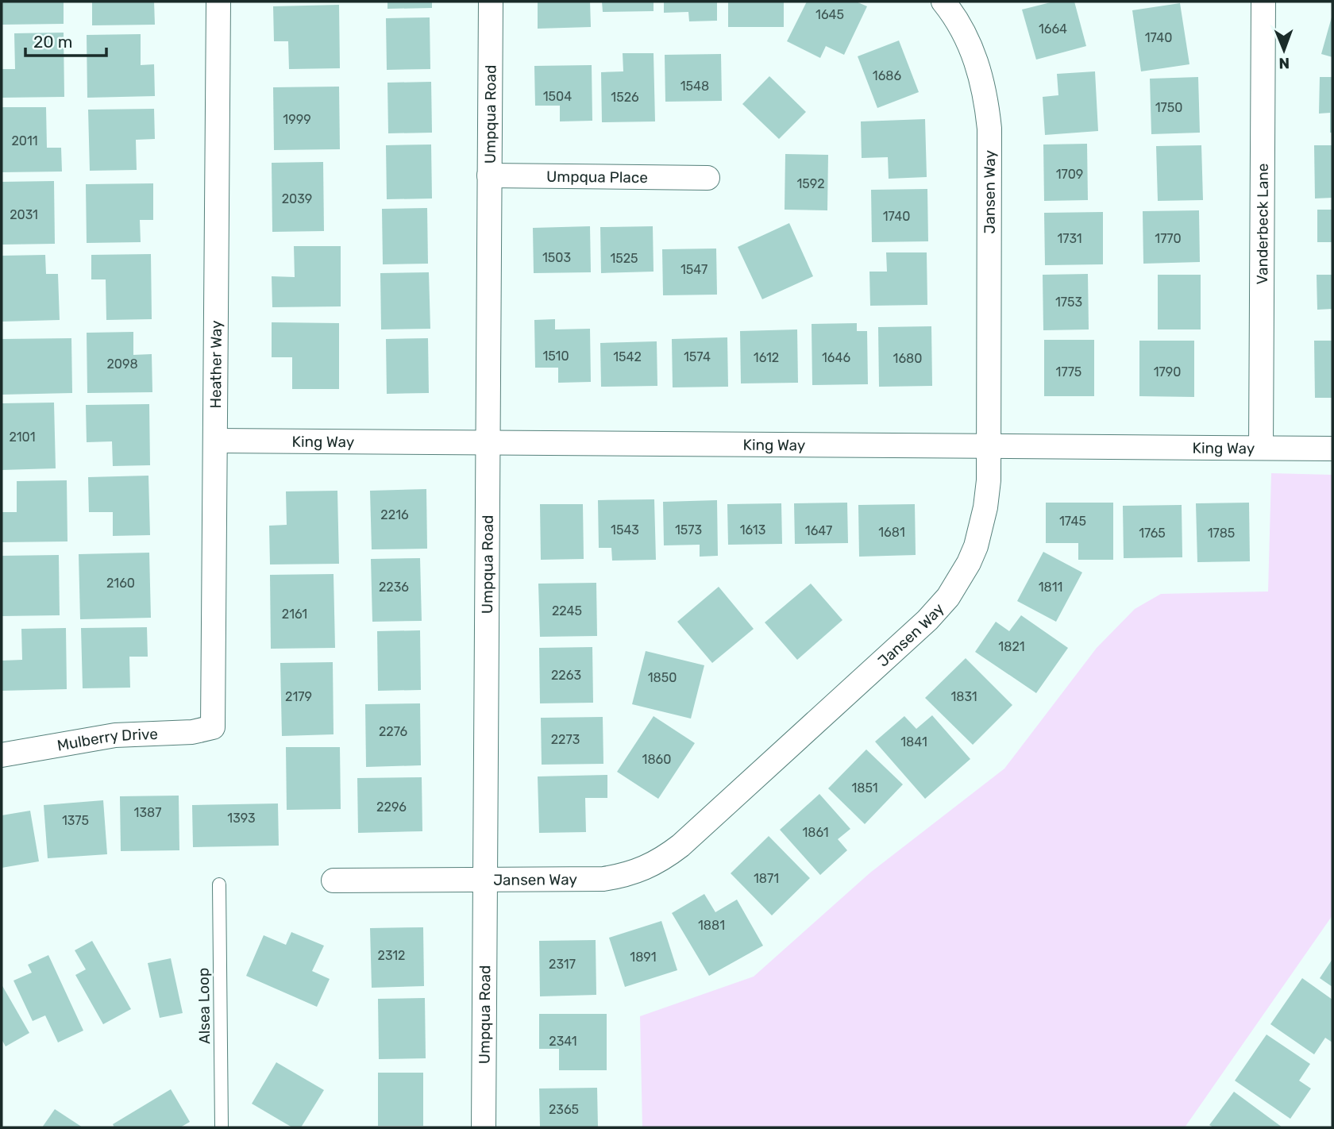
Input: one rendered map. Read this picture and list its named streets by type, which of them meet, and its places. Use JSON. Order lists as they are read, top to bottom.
{
  "streets": {
    "street": [
      "Umpqua Road",
      "Umpqua Place",
      "Jansen Way",
      "Vanderbeck Lane",
      "Heather Way",
      "King Way",
      "Mulberry Drive"
    ],
    "lane": ["Alsea Loop"]
  },
  "crossings": [
    ["Umpqua Road", "Umpqua Place"],
    ["Umpqua Road", "Jansen Way"],
    ["Umpqua Road", "King Way"],
    ["Jansen Way", "King Way"],
    ["Vanderbeck Lane", "King Way"],
    ["Heather Way", "King Way"],
    ["Heather Way", "Mulberry Drive"]
  ],
  "house_numbers": [
    "1645",
    "1664",
    "1740",
    "1686",
    "1548",
    "1504",
    "1526",
    "1750",
    "1999",
    "2011",
    "1709",
    "1592",
    "2039",
    "2031",
    "1740",
    "1731",
    "1770",
    "1503",
    "1525",
    "1547",
    "1753",
    "1510",
    "1542",
    "1574",
    "1612",
    "1646",
    "1680",
    "2098",
    "1775",
    "1790",
    "2101",
    "2216",
    "1745",
    "1543",
    "1573",
    "1613",
    "1647",
    "1681",
    "1765",
    "1785",
    "2160",
    "2236",
    "1811",
    "2245",
    "2161",
    "1821",
    "2263",
    "1850",
    "2179",
    "1831",
    "2276",
    "2273",
    "1841",
    "1860",
    "1851",
    "2296",
    "1387",
    "1393",
    "1375",
    "1861",
    "1871",
    "1881",
    "2312",
    "1891",
    "2317",
    "2341",
    "2365"
  ],
  "scale_bar": "20 m",
  "north": "bottom"
}
